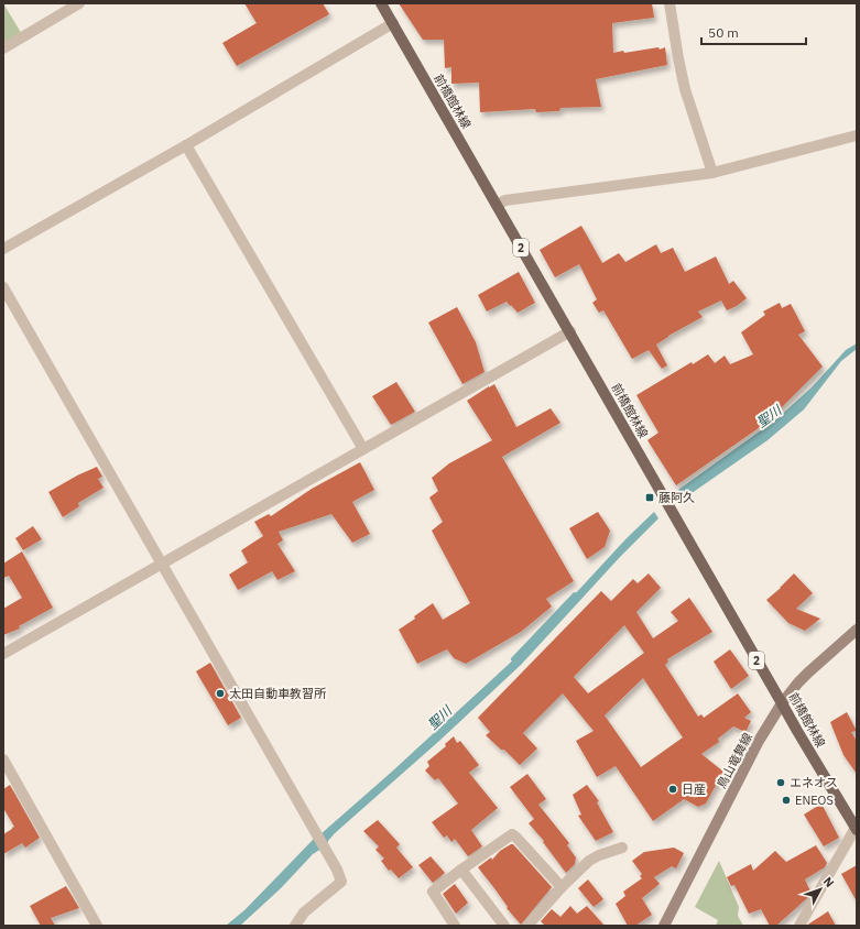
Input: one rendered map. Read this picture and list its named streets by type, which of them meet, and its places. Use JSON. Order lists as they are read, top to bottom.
{
  "streets": {
    "main road": ["前橋館林線", "2", "鳥山竜舞線"]
  },
  "crossings": [
    ["前橋館林線", "鳥山竜舞線"]
  ],
  "water": ["聖川"],
  "places": {
    "transit": ["藤阿久"],
    "other": [
      "太田自動車教習所",
      "エネオス",
      "日産",
      "ENEOS"
    ]
  },
  "scale_bar": "50 m",
  "north": "top right"
}
